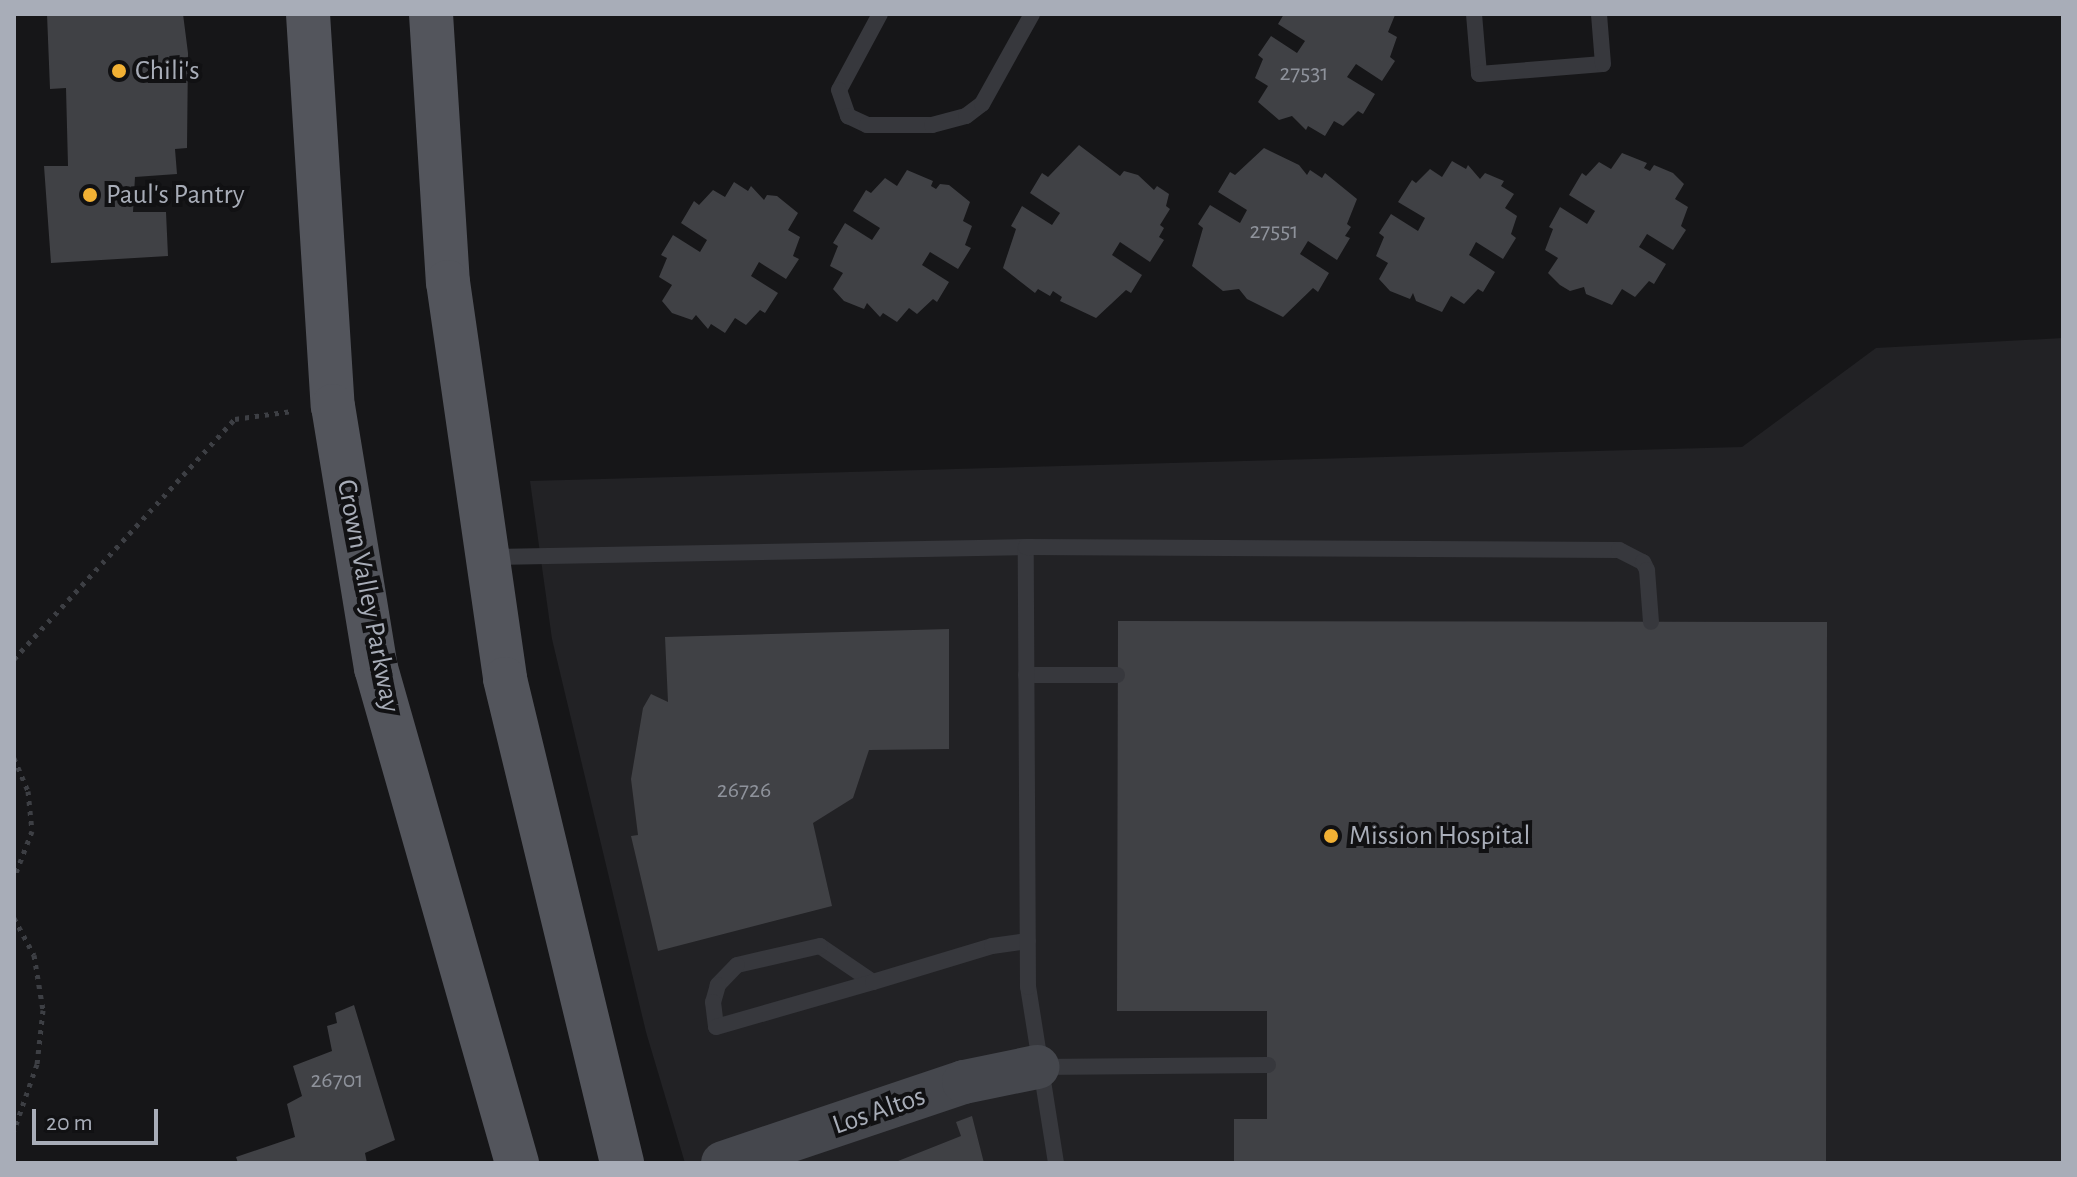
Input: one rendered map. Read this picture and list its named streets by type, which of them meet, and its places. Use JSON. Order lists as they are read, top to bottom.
{
  "streets": {
    "main road": ["Crown Valley Parkway"],
    "street": ["Los Altos"]
  },
  "places": ["Chili's", "Paul's Pantry", "Mission Hospital"],
  "house_numbers": [
    "27531",
    "27551",
    "26726",
    "26701"
  ],
  "scale_bar": "20 m"
}
